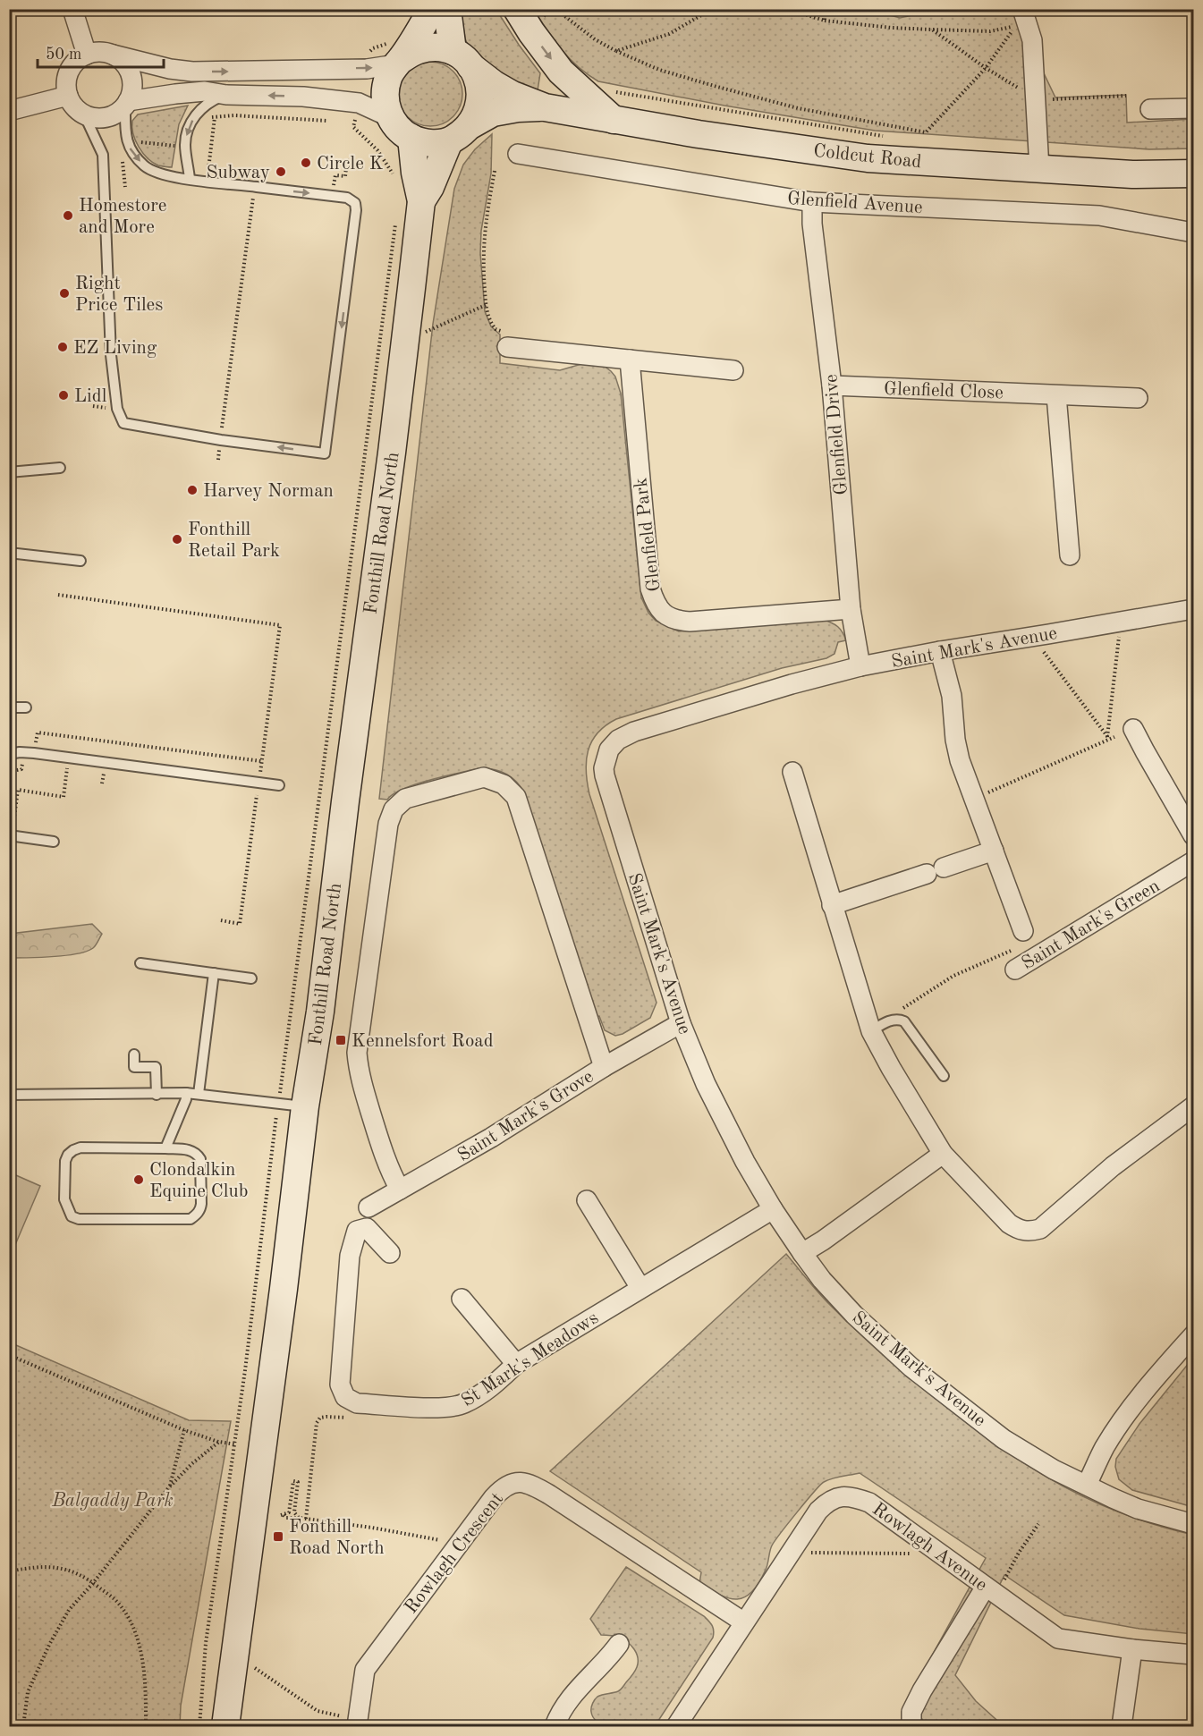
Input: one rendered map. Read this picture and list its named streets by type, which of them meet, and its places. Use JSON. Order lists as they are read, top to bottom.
{
  "streets": {
    "main road": ["Coldcut Road", "Fonthill Road North"],
    "street": [
      "Glenfield Avenue",
      "Glenfield Close",
      "Glenfield Drive",
      "Glenfield Park",
      "Saint Mark's Avenue",
      "Saint Mark's Green",
      "Saint Mark's Grove",
      "St Mark's Meadows",
      "Rowlagh Avenue",
      "Rowlagh Crescent"
    ]
  },
  "crossings": [
    ["Glenfield Avenue", "Glenfield Drive"],
    ["Glenfield Close", "Glenfield Drive"],
    ["Glenfield Drive", "Glenfield Park"],
    ["Glenfield Drive", "Saint Mark's Avenue"],
    ["Saint Mark's Avenue", "Saint Mark's Grove"],
    ["Saint Mark's Avenue", "St Mark's Meadows"],
    ["Rowlagh Avenue", "Rowlagh Crescent"]
  ],
  "parks": ["Balgaddy Park"],
  "places": {
    "other": [
      "Circle K",
      "Subway",
      "Homestore and More",
      "Right Price Tiles",
      "EZ Living",
      "Lidl",
      "Harvey Norman",
      "Fonthill Retail Park",
      "Clondalkin Equine Club"
    ],
    "transit": ["Kennelsfort Road", "Fonthill Road North"]
  },
  "scale_bar": "50 m"
}
